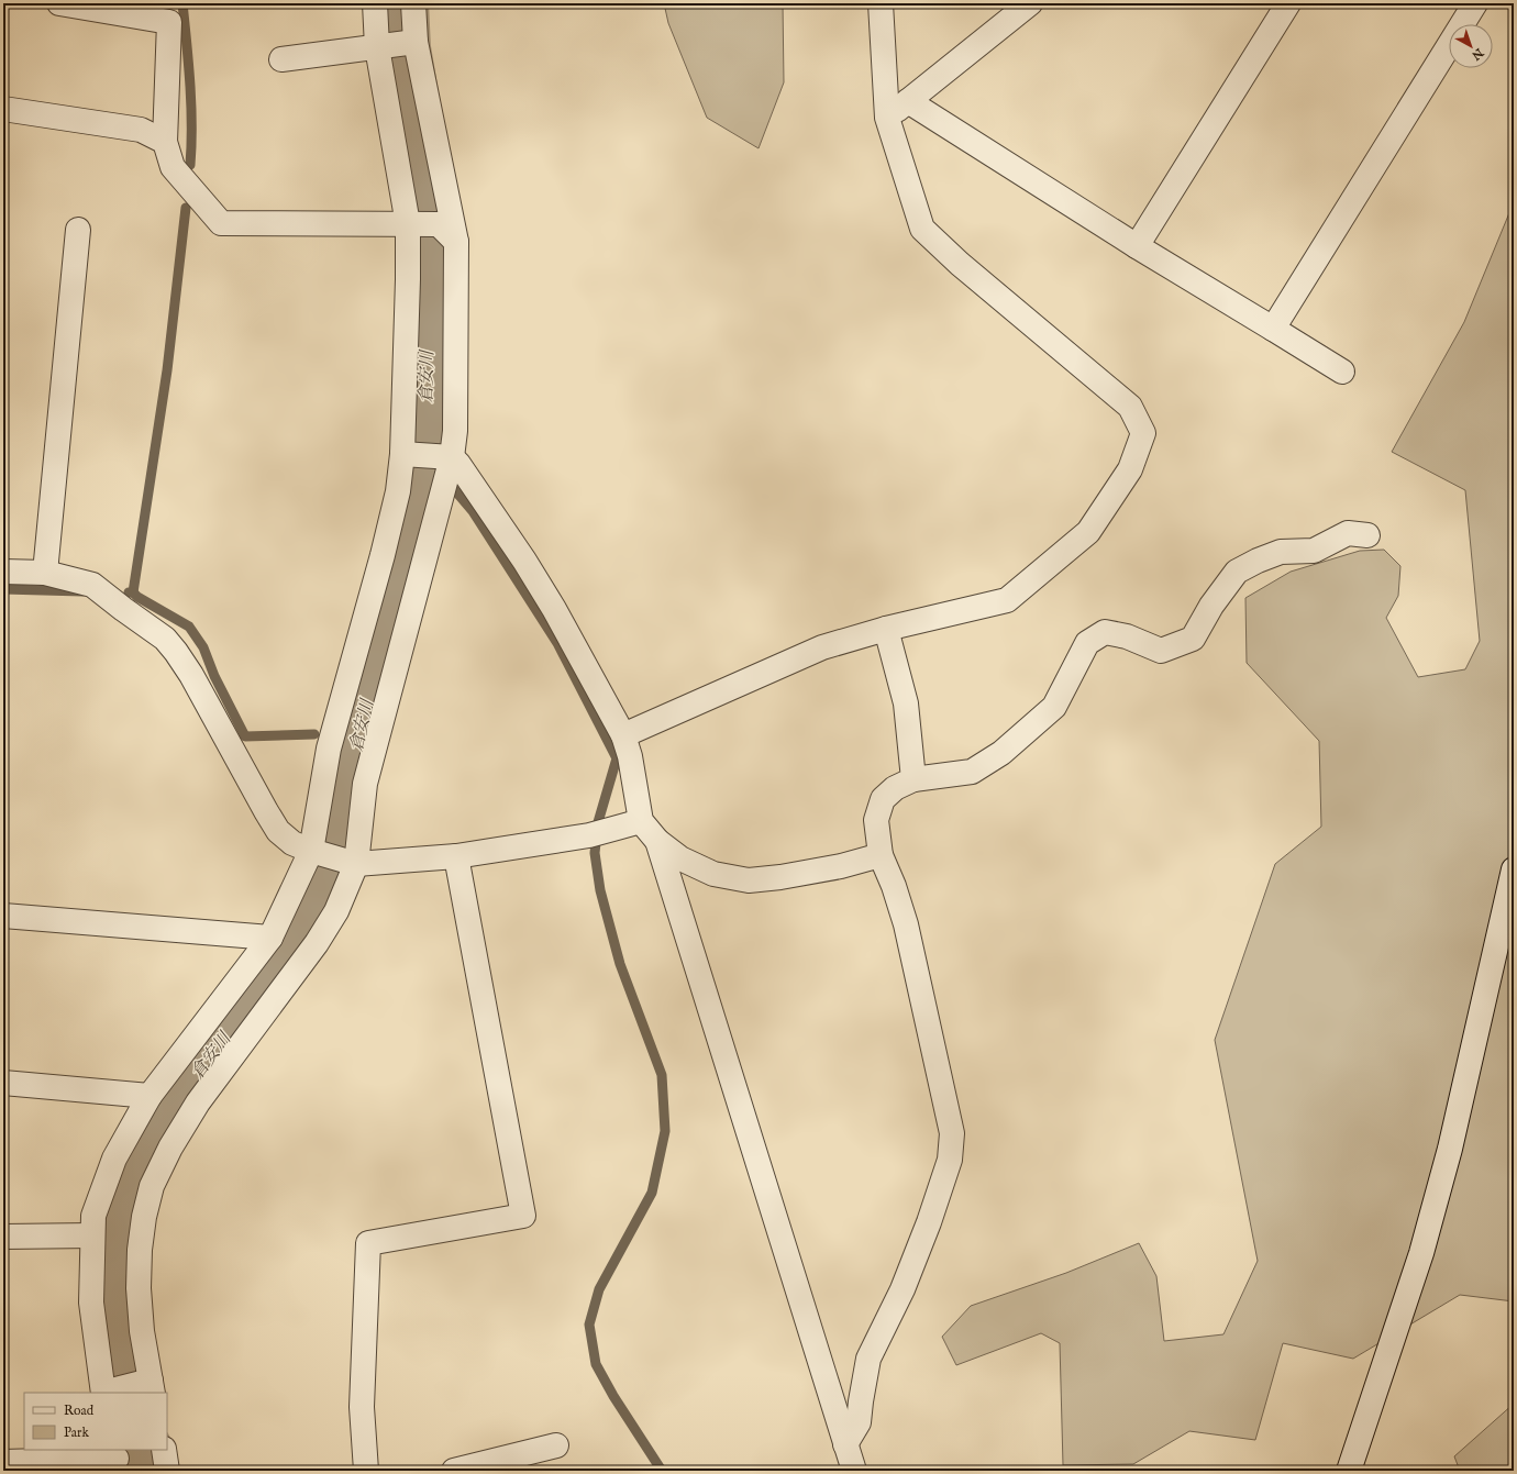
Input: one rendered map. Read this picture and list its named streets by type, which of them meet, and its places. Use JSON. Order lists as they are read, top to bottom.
{
  "water": ["倉安川"],
  "legend": ["Road", "Park"],
  "north": "bottom right"
}
